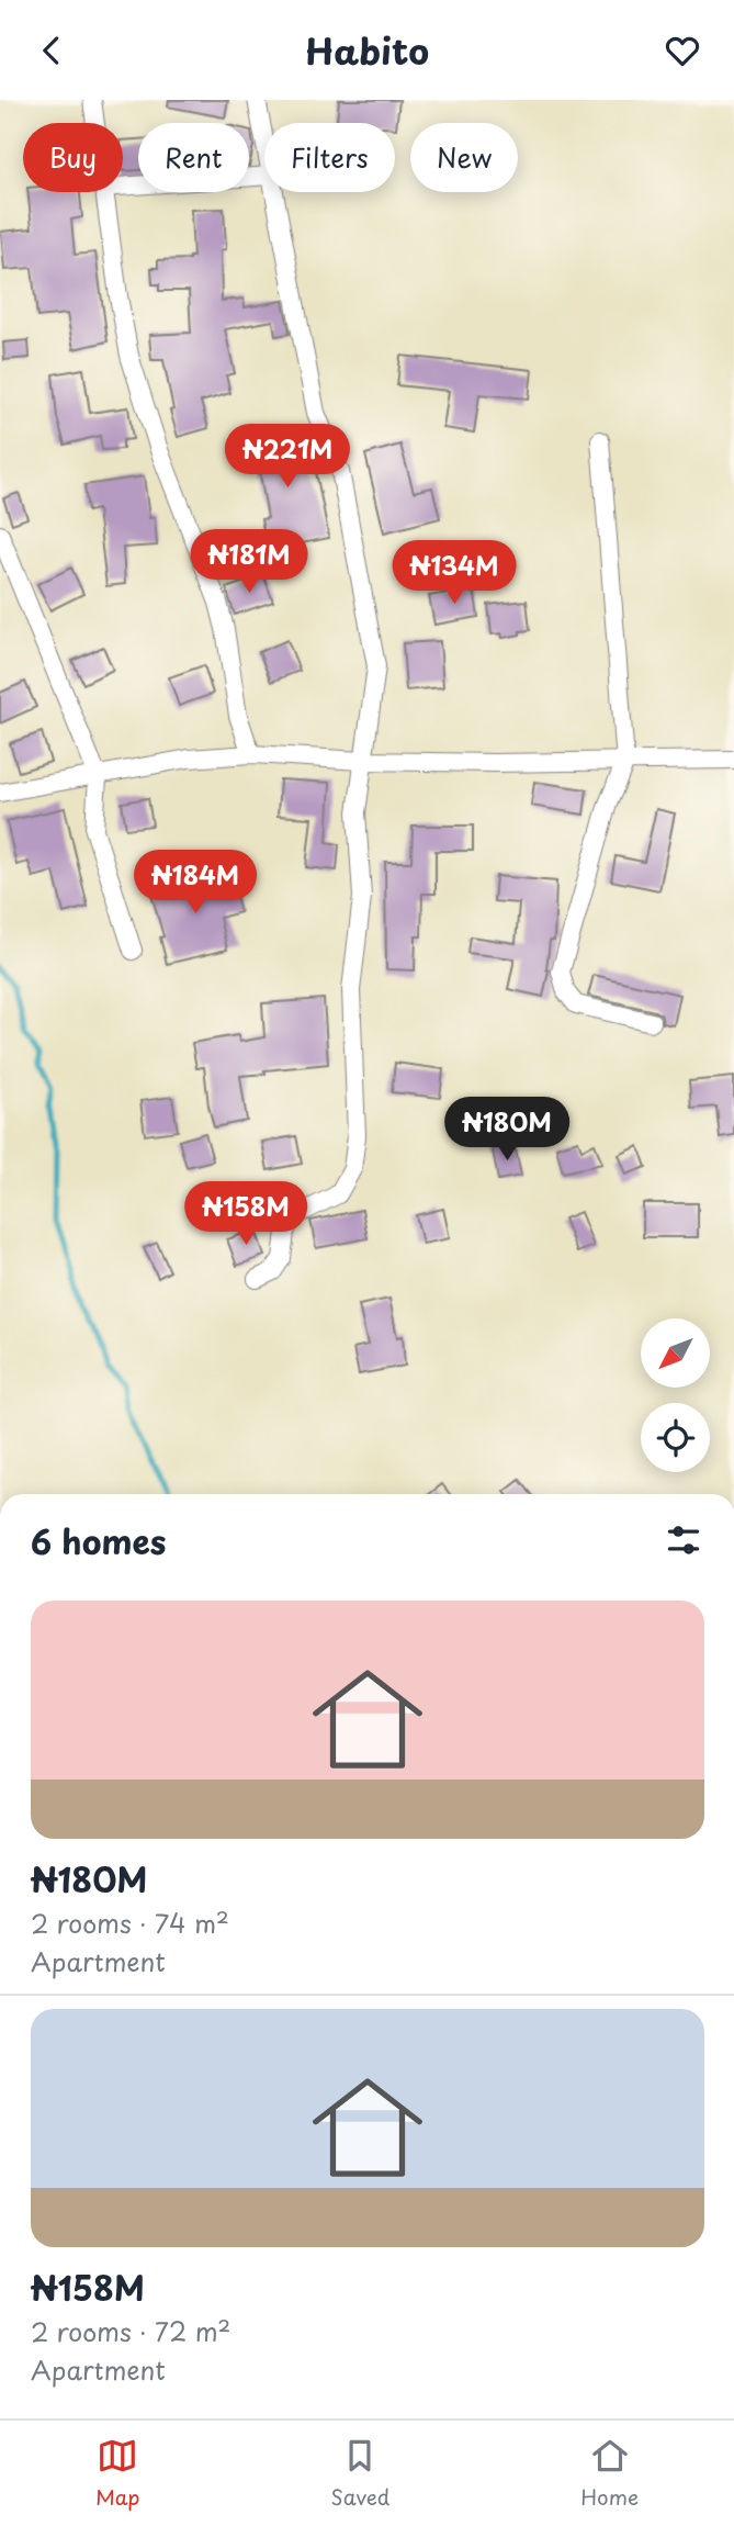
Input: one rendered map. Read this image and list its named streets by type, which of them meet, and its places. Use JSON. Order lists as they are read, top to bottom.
{
  "north": "bottom left",
  "page": {
    "header": "Habito",
    "chip": [
      "Buy",
      "Rent",
      "Filters",
      "New"
    ],
    "price": [
      "₦221M",
      "₦181M",
      "₦134M",
      "₦184M",
      "₦180M",
      "₦158M"
    ],
    "heading": "6 homes",
    "list": [
      {
        "name": "₦180M",
        "note": "2 rooms · 74 m² · Apartment"
      },
      {
        "name": "₦158M",
        "note": "2 rooms · 72 m² · Apartment"
      }
    ],
    "tabs": ["Map", "Saved", "Home"]
  }
}
